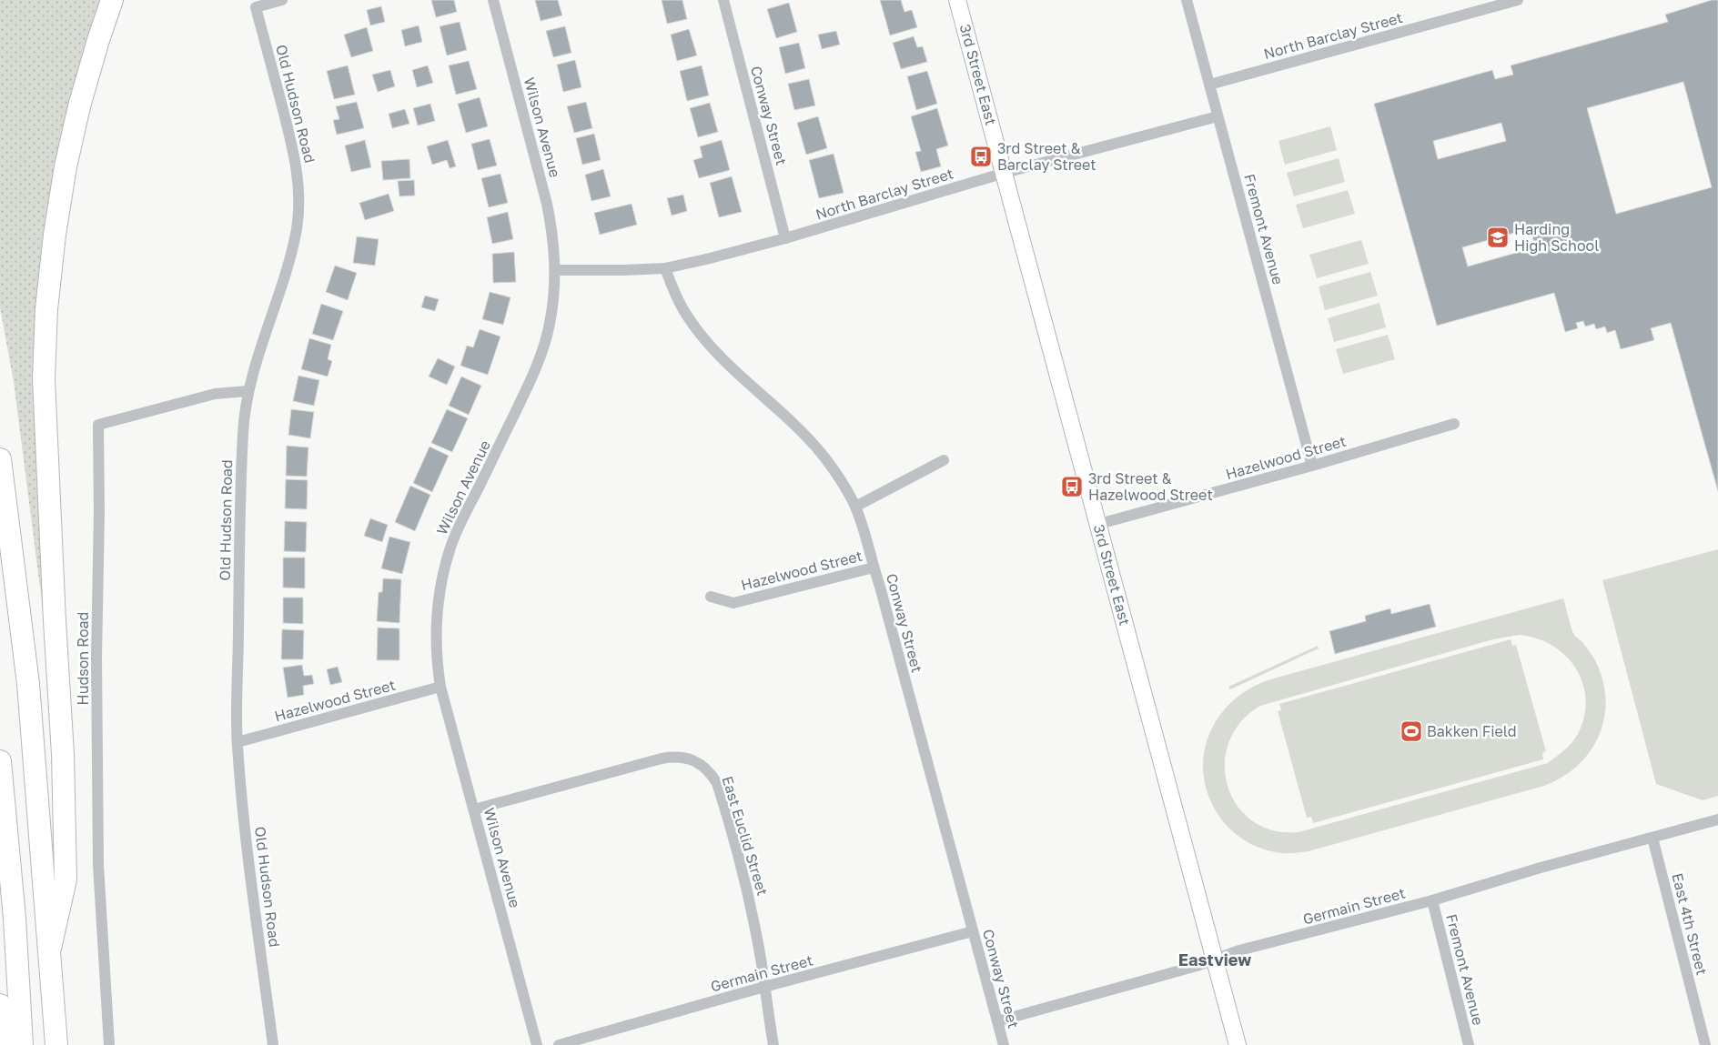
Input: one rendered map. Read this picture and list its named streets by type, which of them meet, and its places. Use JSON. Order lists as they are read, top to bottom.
{
  "streets": {
    "street": [
      "North Barclay Street",
      "3rd Street East",
      "Old Hudson Road",
      "Conway Street",
      "Wilson Avenue",
      "Fremont Avenue",
      "Hazelwood Street",
      "Hudson Road",
      "East Euclid Street",
      "Germain Street",
      "East 4th Street"
    ]
  },
  "crossings": [
    ["North Barclay Street", "3rd Street East"],
    ["North Barclay Street", "Conway Street"],
    ["North Barclay Street", "Wilson Avenue"],
    ["North Barclay Street", "Fremont Avenue"],
    ["3rd Street East", "Hazelwood Street"],
    ["3rd Street East", "Germain Street"],
    ["Old Hudson Road", "Hazelwood Street"],
    ["Old Hudson Road", "Hudson Road"],
    ["Conway Street", "Hazelwood Street"],
    ["Conway Street", "Germain Street"],
    ["Wilson Avenue", "Hazelwood Street"],
    ["Wilson Avenue", "East Euclid Street"],
    ["Fremont Avenue", "Hazelwood Street"],
    ["Fremont Avenue", "Germain Street"],
    ["East Euclid Street", "Germain Street"],
    ["Germain Street", "East 4th Street"]
  ],
  "districts": ["Eastview"],
  "places": {
    "bus stop": ["3rd Street & Barclay Street", "3rd Street & Hazelwood Street"],
    "school or university": ["Harding High School"],
    "sports": ["Bakken Field"]
  }
}
